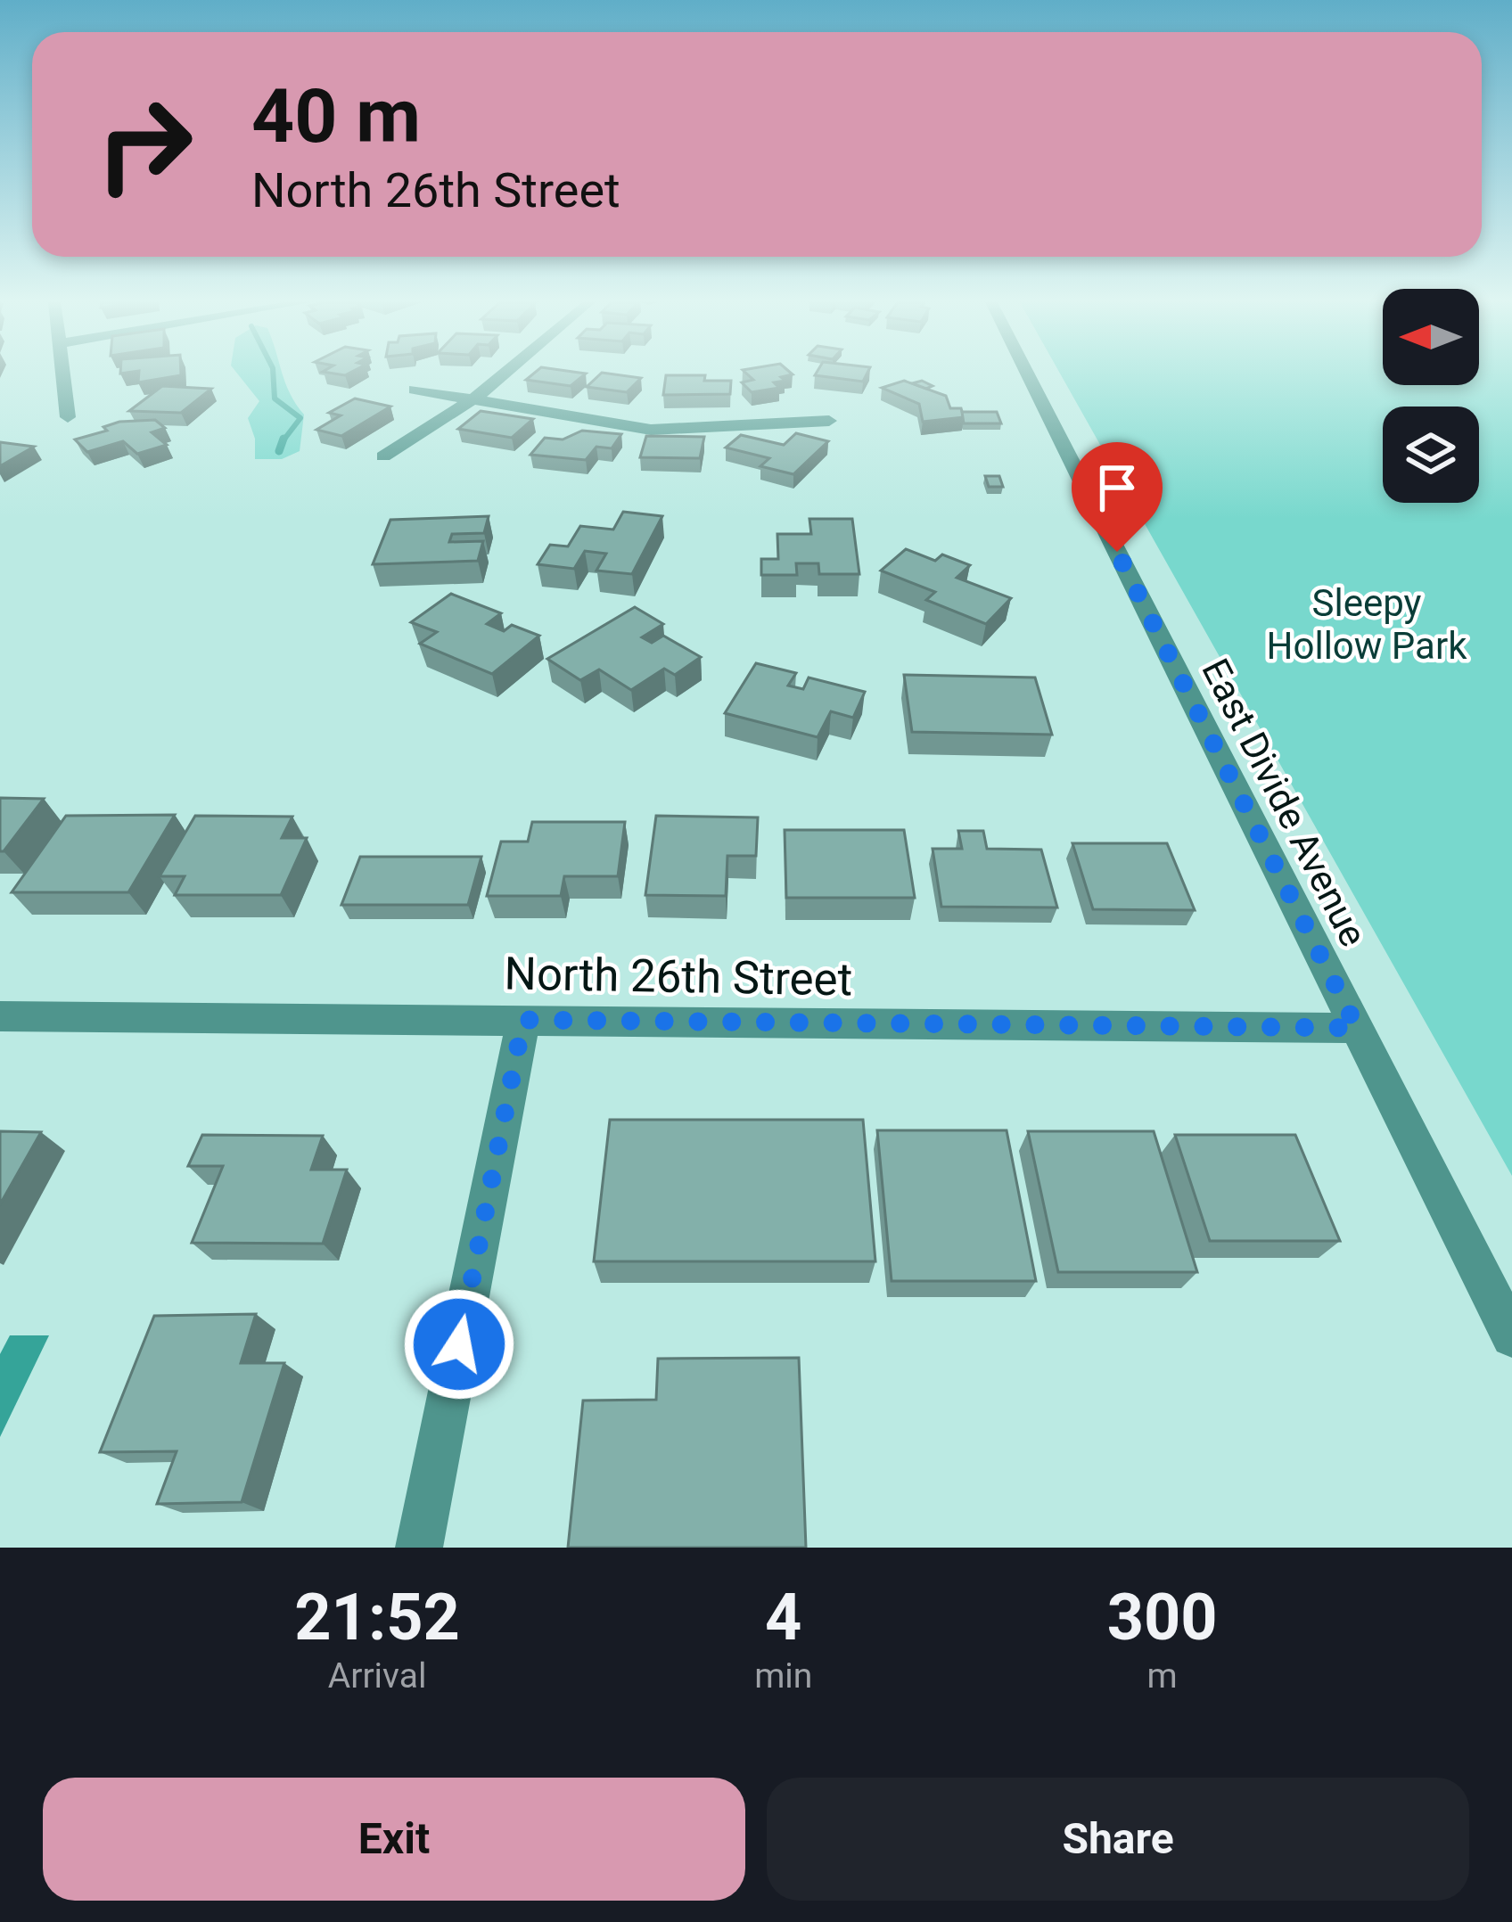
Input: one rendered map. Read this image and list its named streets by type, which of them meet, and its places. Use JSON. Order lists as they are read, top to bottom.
{
  "streets": {
    "street": ["East Divide Avenue", "North 26th Street"]
  },
  "crossings": [
    ["East Divide Avenue", "North 26th Street"]
  ],
  "parks": ["Sleepy Hollow Park"],
  "north": "left",
  "page": {
    "turn": ["40 m", "North 26th Street"],
    "eta": [
      "21:52",
      "Arrival",
      "4",
      "min",
      "300",
      "m"
    ],
    "buttons": ["Exit", "Share"]
  }
}
